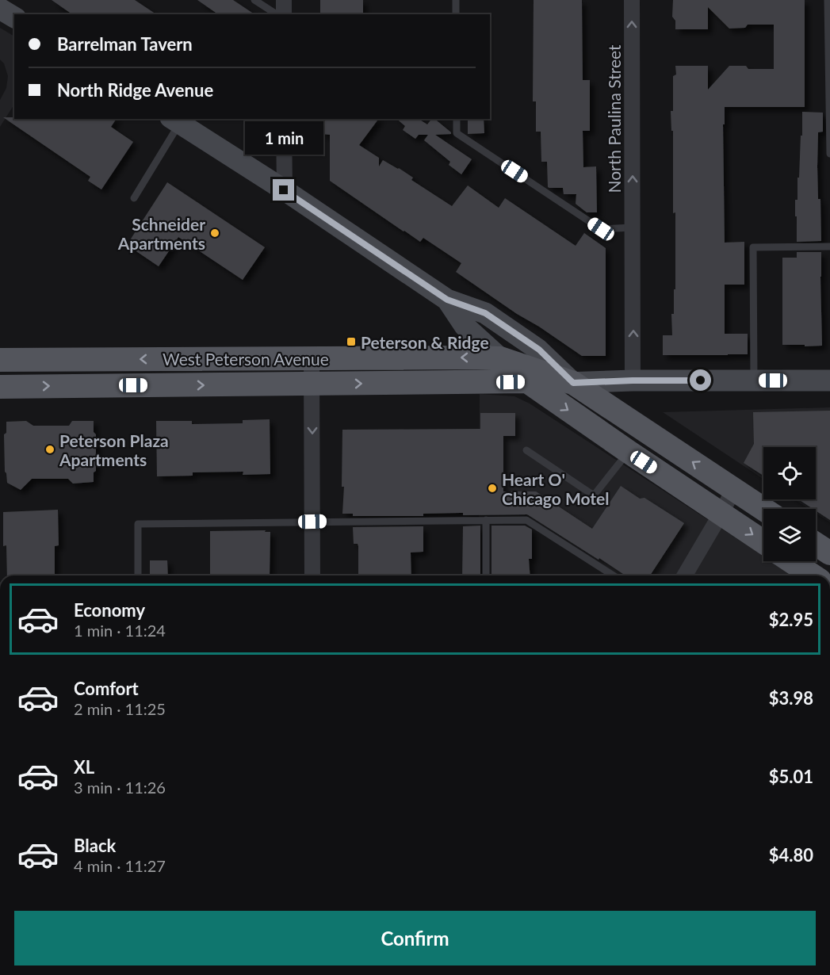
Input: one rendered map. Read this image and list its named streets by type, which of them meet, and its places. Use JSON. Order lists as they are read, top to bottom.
{
  "streets": {
    "main road": ["West Peterson Avenue"],
    "street": ["North Paulina Street"]
  },
  "crossings": [
    ["North Paulina Street", "West Peterson Avenue"]
  ],
  "one_way": ["North Paulina Street"],
  "places": {
    "other": ["Schneider Apartments", "Peterson Plaza Apartments", "Heart O' Chicago Motel"],
    "transit": ["Peterson & Ridge"]
  },
  "page": {
    "banner": ["Barrelman Tavern", "North Ridge Avenue"],
    "bubble": "1 min",
    "list": [
      {
        "name": "Economy",
        "note": "1 min · 11:24",
        "value": "$2.95"
      },
      {
        "name": "Comfort",
        "note": "2 min · 11:25",
        "value": "$3.98"
      },
      {
        "name": "XL",
        "note": "3 min · 11:26",
        "value": "$5.01"
      },
      {
        "name": "Black",
        "note": "4 min · 11:27",
        "value": "$4.80"
      }
    ],
    "buttons": "Confirm"
  }
}
